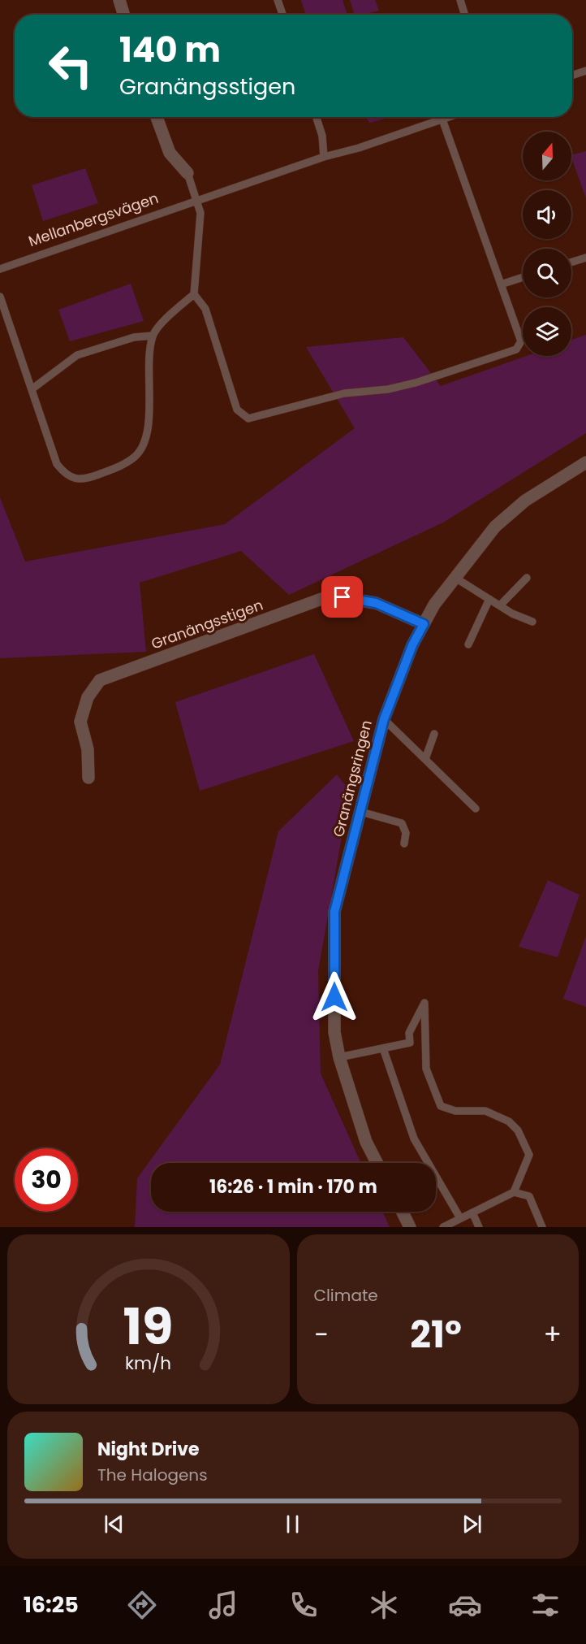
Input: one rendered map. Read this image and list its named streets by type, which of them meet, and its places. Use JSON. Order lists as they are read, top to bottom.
{
  "streets": {
    "street": ["Granängsstigen", "Granängsringen"],
    "lane": ["Mellanbergsvägen"]
  },
  "crossings": [
    ["Granängsstigen", "Granängsringen"]
  ],
  "north": "top",
  "page": {
    "turn": ["140 m", "Granängsstigen"],
    "limit": "30",
    "trip": "16:26 · 1 min · 170 m",
    "tile": "Climate",
    "heat": ["−", "21°", "+"],
    "song": ["Night Drive", "The Halogens"],
    "tabs": "16:25",
    "gauge": ["19", "km/h"]
  }
}
